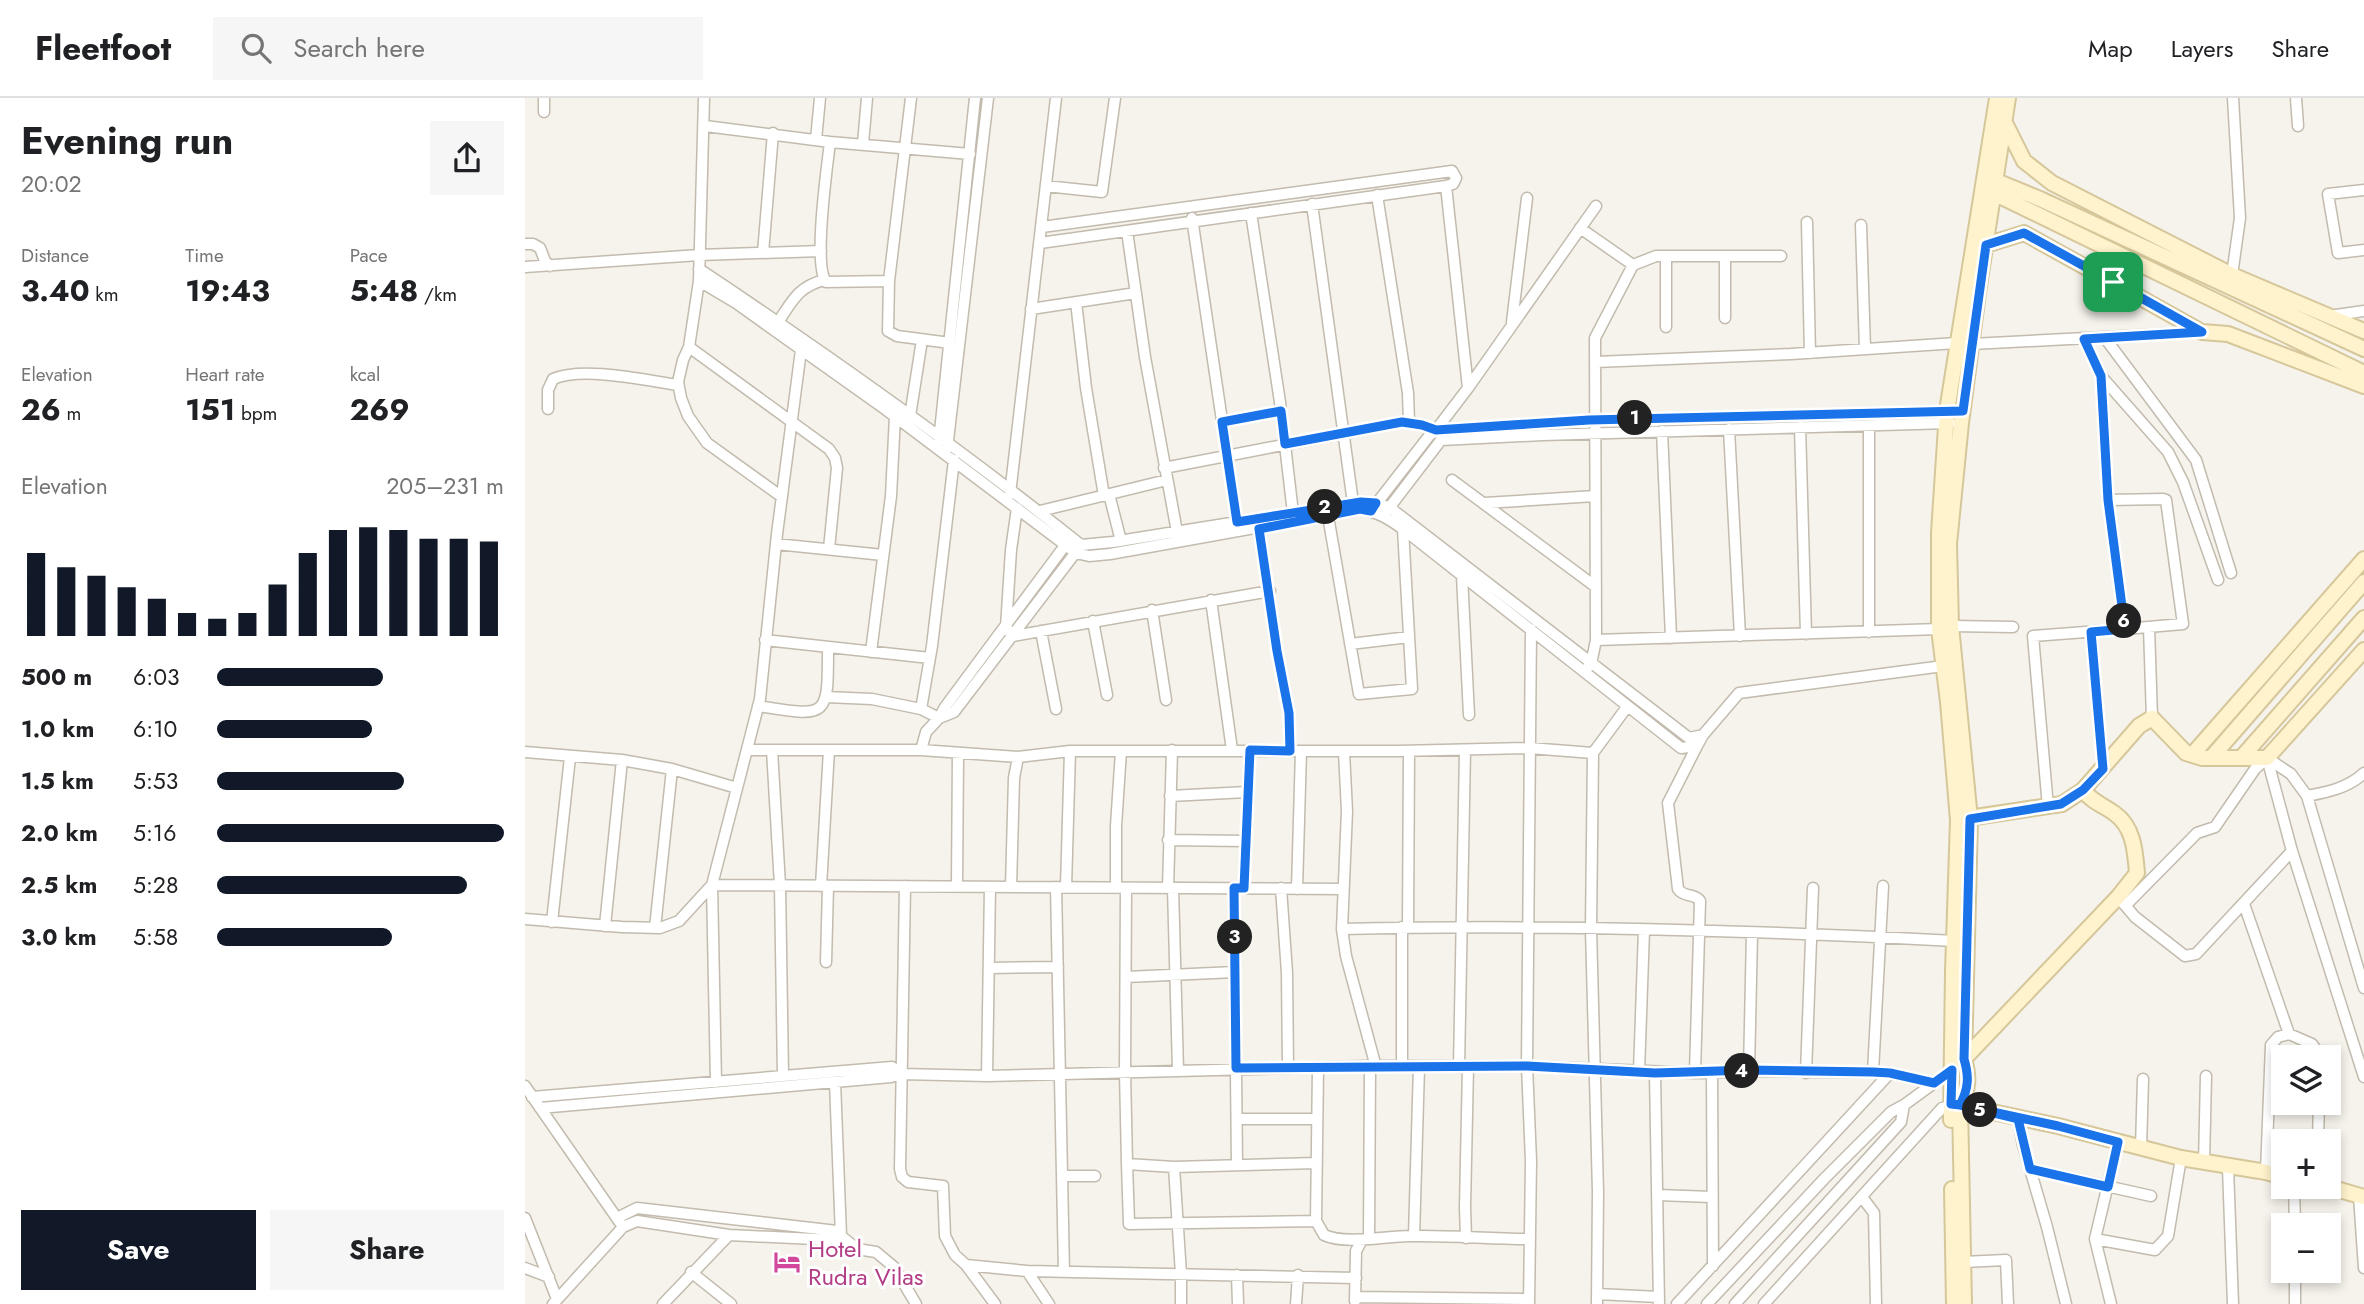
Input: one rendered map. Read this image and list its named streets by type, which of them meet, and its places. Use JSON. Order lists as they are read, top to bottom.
{
  "places": {
    "hotel": ["Hotel Rudra Vilas"]
  },
  "page": {
    "header": "Fleetfoot",
    "search": "Search here",
    "nav": ["Map", "Layers", "Share"],
    "heading": ["Evening run", "20:02"],
    "stats": [
      ["Distance", "3.40 km"],
      ["Time", "19:43"],
      ["Pace", "5:48 /km"],
      ["Elevation", "26 m"],
      ["Heart rate", "151 bpm"],
      ["kcal", "269"]
    ],
    "pins": [
      "1",
      "2",
      "6",
      "3",
      "4",
      "5"
    ],
    "chart": ["Elevation", "205–231 m"],
    "list": [
      {
        "name": "500 m",
        "note": "6:03"
      },
      {
        "name": "1.0 km",
        "note": "6:10"
      },
      {
        "name": "1.5 km",
        "note": "5:53"
      },
      {
        "name": "2.0 km",
        "note": "5:16"
      },
      {
        "name": "2.5 km",
        "note": "5:28"
      },
      {
        "name": "3.0 km",
        "note": "5:58"
      }
    ],
    "map_buttons": ["+", "−"],
    "buttons": ["Save", "Share"]
  }
}
